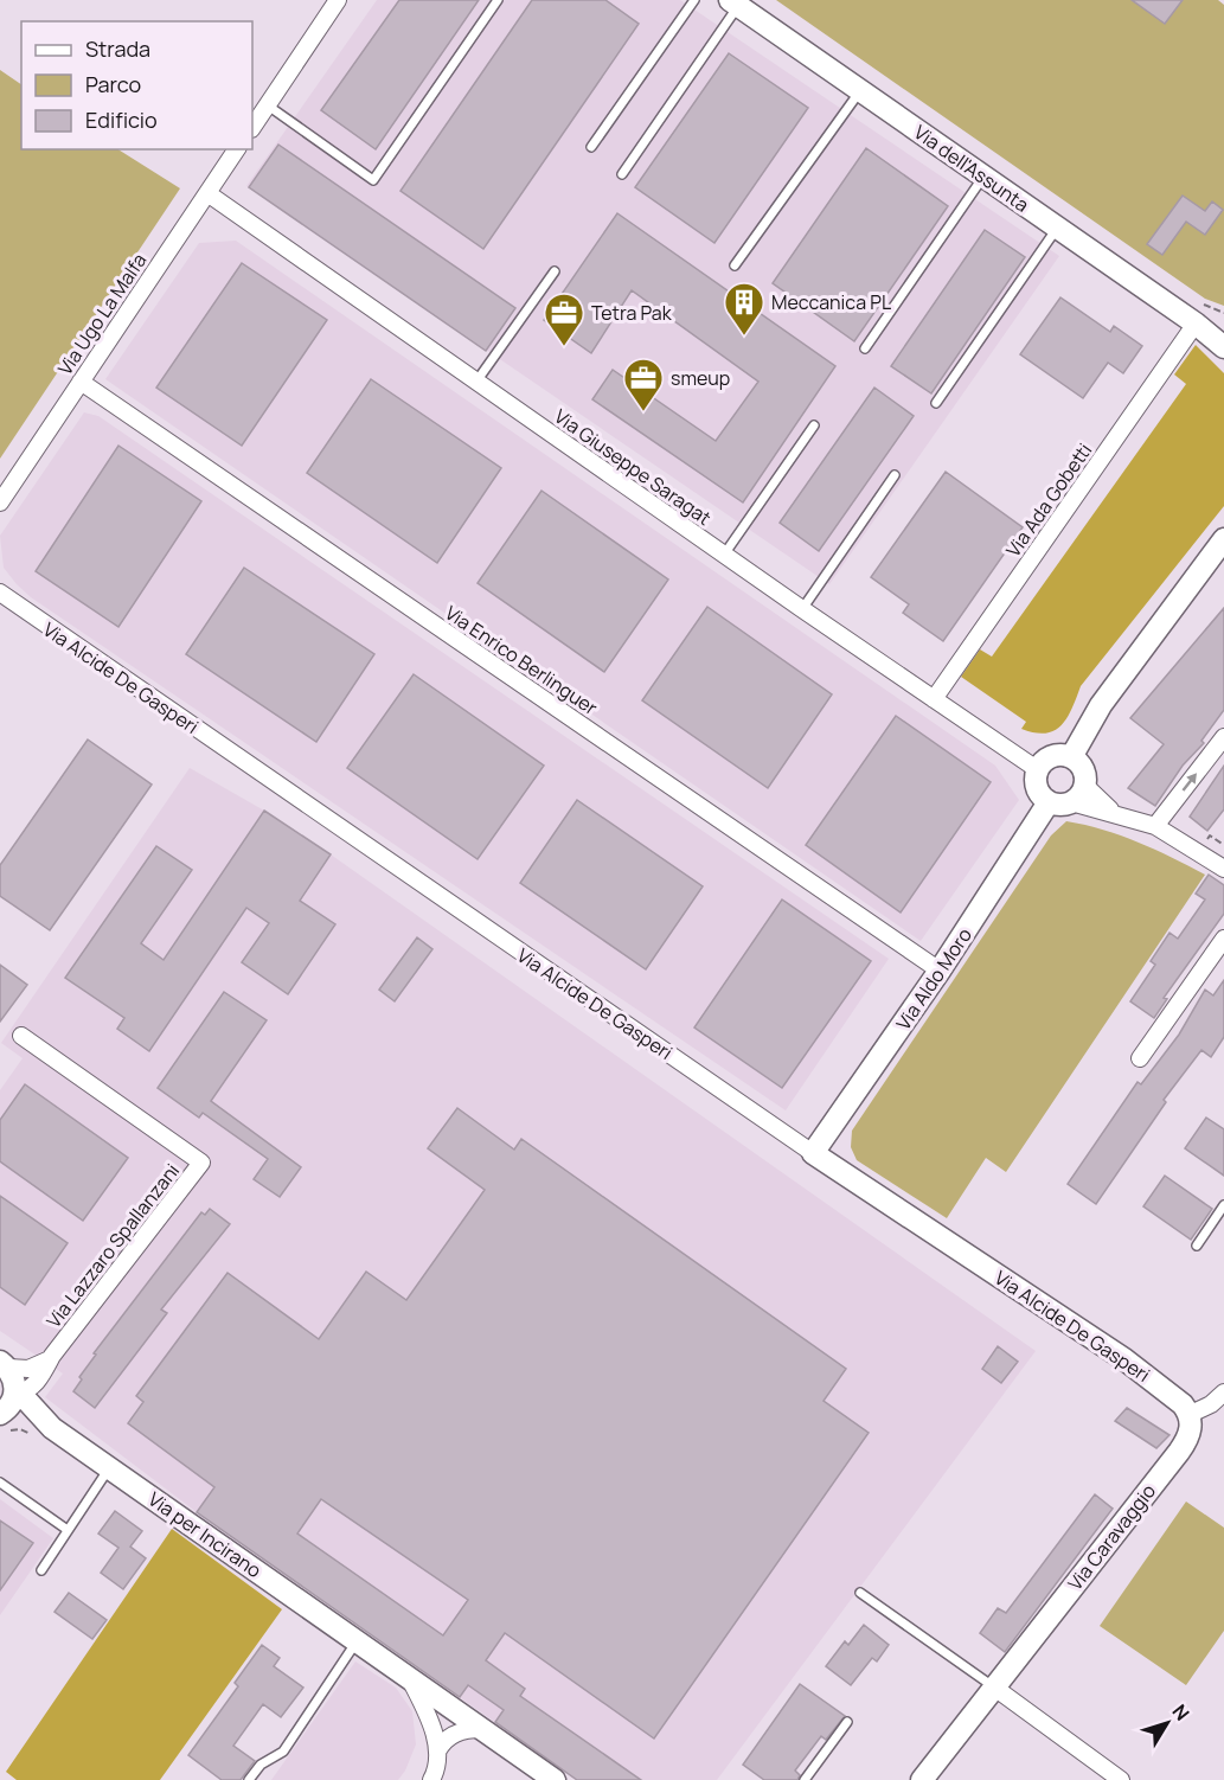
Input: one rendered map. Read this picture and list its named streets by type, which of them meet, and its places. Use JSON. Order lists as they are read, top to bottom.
{
  "streets": {
    "street": [
      "Via dell'Assunta",
      "Via Ugo La Malfa",
      "Via Giuseppe Saragat",
      "Via Ada Gobetti",
      "Via Enrico Berlinguer",
      "Via Alcide De Gasperi",
      "Via Aldo Moro",
      "Via Lazzaro Spallanzani",
      "Via per Incirano",
      "Via Caravaggio"
    ]
  },
  "crossings": [
    ["Via dell'Assunta", "Via Ada Gobetti"],
    ["Via Ugo La Malfa", "Via Giuseppe Saragat"],
    ["Via Ugo La Malfa", "Via Enrico Berlinguer"],
    ["Via Giuseppe Saragat", "Via Ada Gobetti"],
    ["Via Giuseppe Saragat", "Via Aldo Moro"],
    ["Via Enrico Berlinguer", "Via Aldo Moro"],
    ["Via Alcide De Gasperi", "Via Aldo Moro"],
    ["Via Alcide De Gasperi", "Via Caravaggio"],
    ["Via Lazzaro Spallanzani", "Via per Incirano"]
  ],
  "places": {
    "building": ["Meccanica PL"],
    "office": ["Tetra Pak", "smeup"]
  },
  "legend": ["Strada", "Parco", "Edificio"],
  "north": "top right"
}
